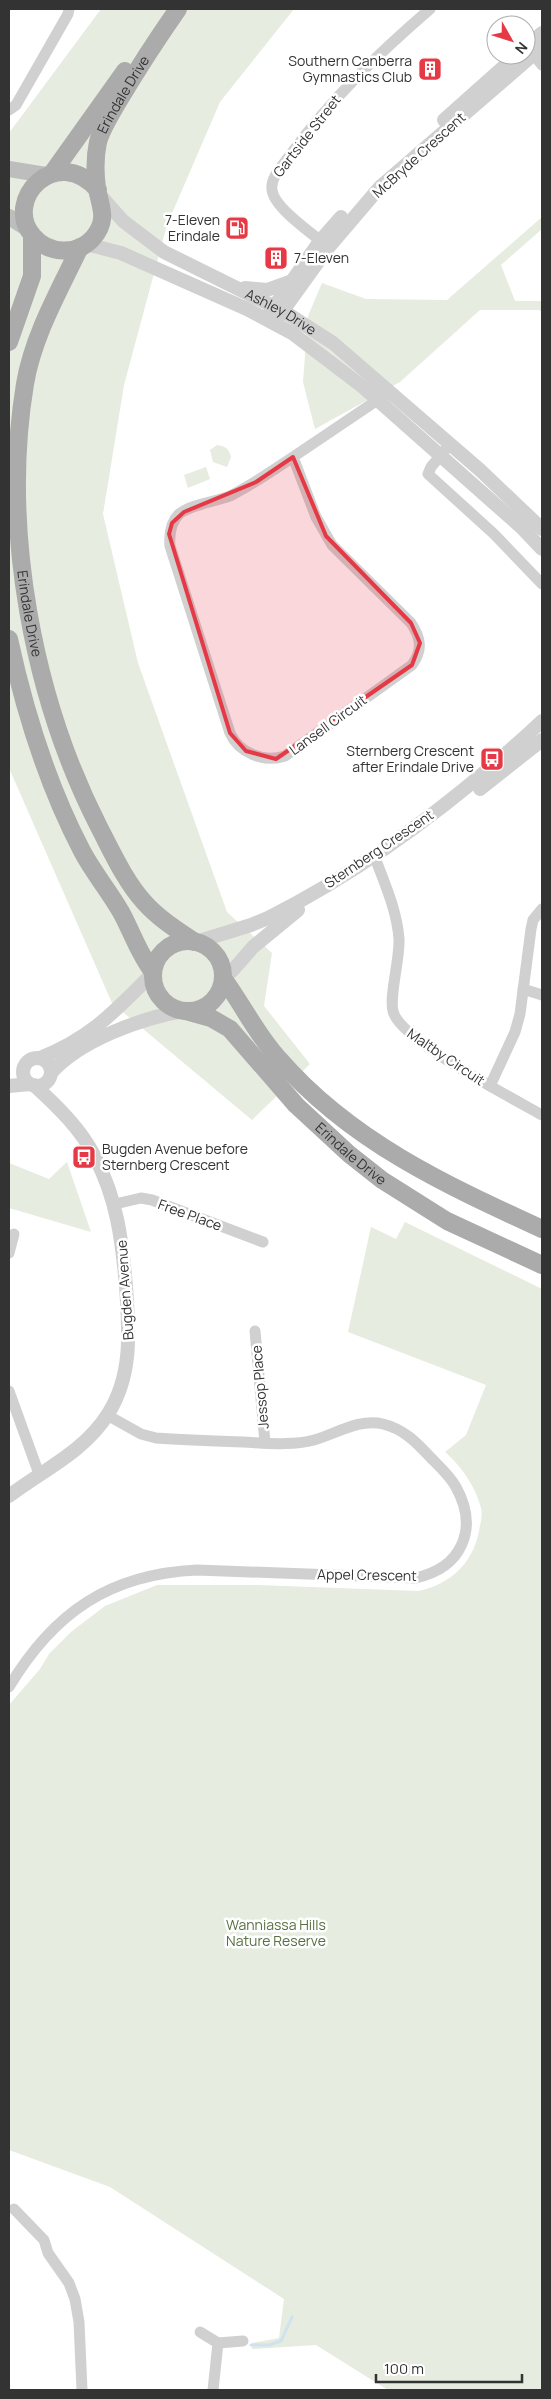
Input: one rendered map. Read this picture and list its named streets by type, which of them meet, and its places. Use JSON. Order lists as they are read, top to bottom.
{
  "streets": {
    "main road": ["Erindale Drive"],
    "street": [
      "Gartside Street",
      "McBryde Crescent",
      "Ashley Drive",
      "Lansell Circuit",
      "Sternberg Crescent",
      "Maltby Circuit",
      "Free Place",
      "Bugden Avenue",
      "Jessop Place",
      "Appel Crescent"
    ]
  },
  "crossings": [
    ["Erindale Drive", "Ashley Drive"],
    ["Erindale Drive", "Sternberg Crescent"],
    ["Gartside Street", "McBryde Crescent"],
    ["McBryde Crescent", "Ashley Drive"],
    ["Ashley Drive", "Lansell Circuit"],
    ["Sternberg Crescent", "Maltby Circuit"],
    ["Free Place", "Bugden Avenue"],
    ["Bugden Avenue", "Appel Crescent"],
    ["Jessop Place", "Appel Crescent"]
  ],
  "parks": ["Wanniassa Hills Nature Reserve"],
  "places": {
    "building": ["Southern Canberra Gymnastics Club", "7-Eleven"],
    "fuel station": ["7-Eleven Erindale"],
    "bus stop": ["Sternberg Crescent after Erindale Drive", "Bugden Avenue before Sternberg Crescent"]
  },
  "scale_bar": "100 m",
  "north": "bottom right"
}
